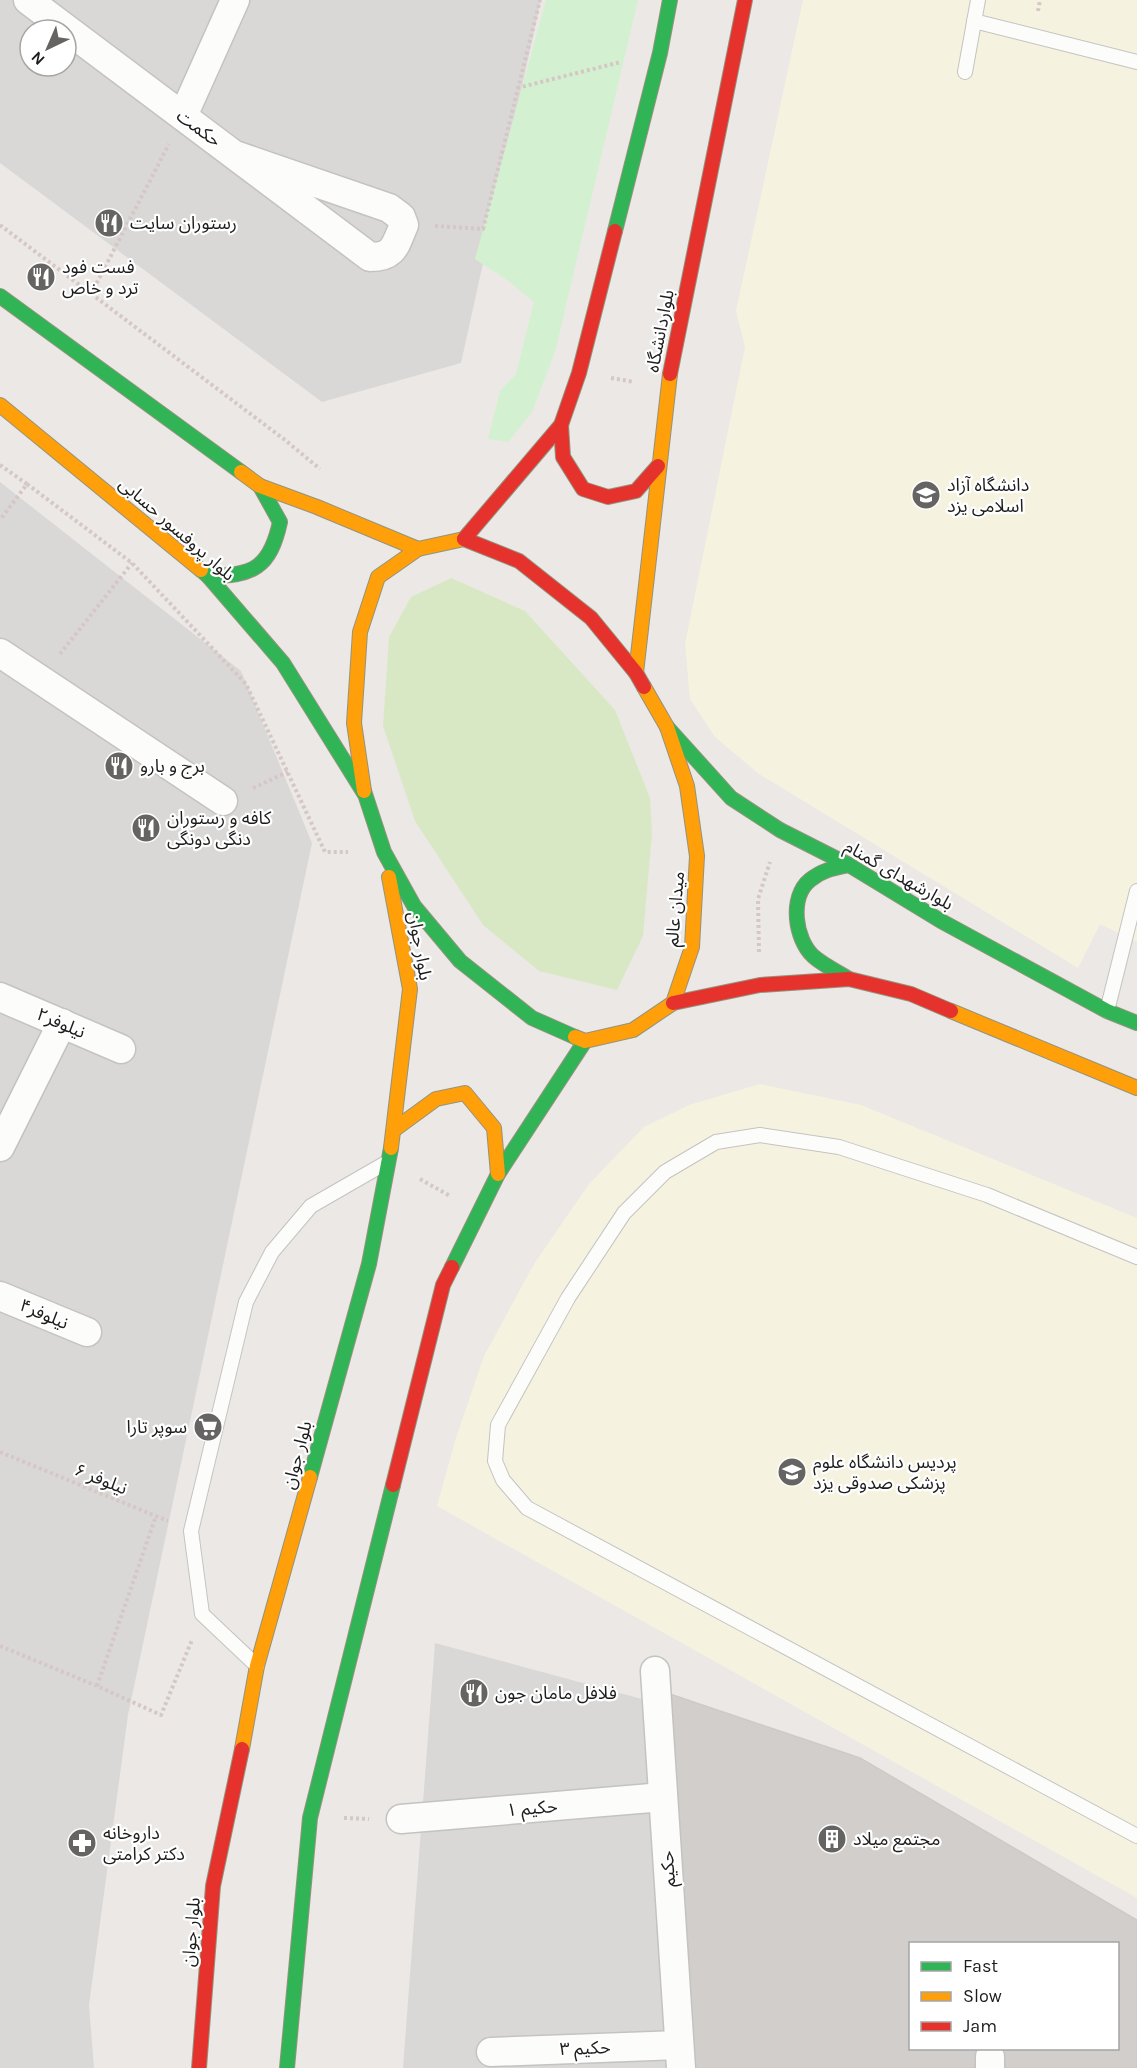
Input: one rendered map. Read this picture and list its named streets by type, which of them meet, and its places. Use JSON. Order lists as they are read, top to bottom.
{
  "streets": {
    "main road": [
      "بلواردانشگاه",
      "بلوار پروفسور حسابی",
      "بلوارشهدای گمنام",
      "میدان عالم",
      "بلوار جوان"
    ],
    "street": [
      "حکمت",
      "نیلوفر۲",
      "نیلوفر۴",
      "حکیم ۱",
      "حکیم",
      "حکیم ۳"
    ],
    "path": ["نیلوفر ۶"]
  },
  "crossings": [
    ["بلواردانشگاه", "میدان عالم"],
    ["بلوارشهدای گمنام", "میدان عالم"],
    ["حکیم ۱", "حکیم"],
    ["حکیم", "حکیم ۳"]
  ],
  "places": {
    "restaurant": [
      "رستوران سایت",
      "فست فود ترد و خاص",
      "برج و بارو",
      "کافه و رستوران دنگی دونگی",
      "فلافل مامان جون"
    ],
    "school or university": ["دانشگاه آزاد اسلامی یزد", "پردیس دانشگاه علوم پزشکی صدوقی یزد"],
    "supermarket": ["سوپر تارا"],
    "building": ["مجتمع میلاد"],
    "pharmacy": ["داروخانه دکتر کرامتی"]
  },
  "legend": ["Fast", "Slow", "Jam"],
  "north": "bottom left"
}
